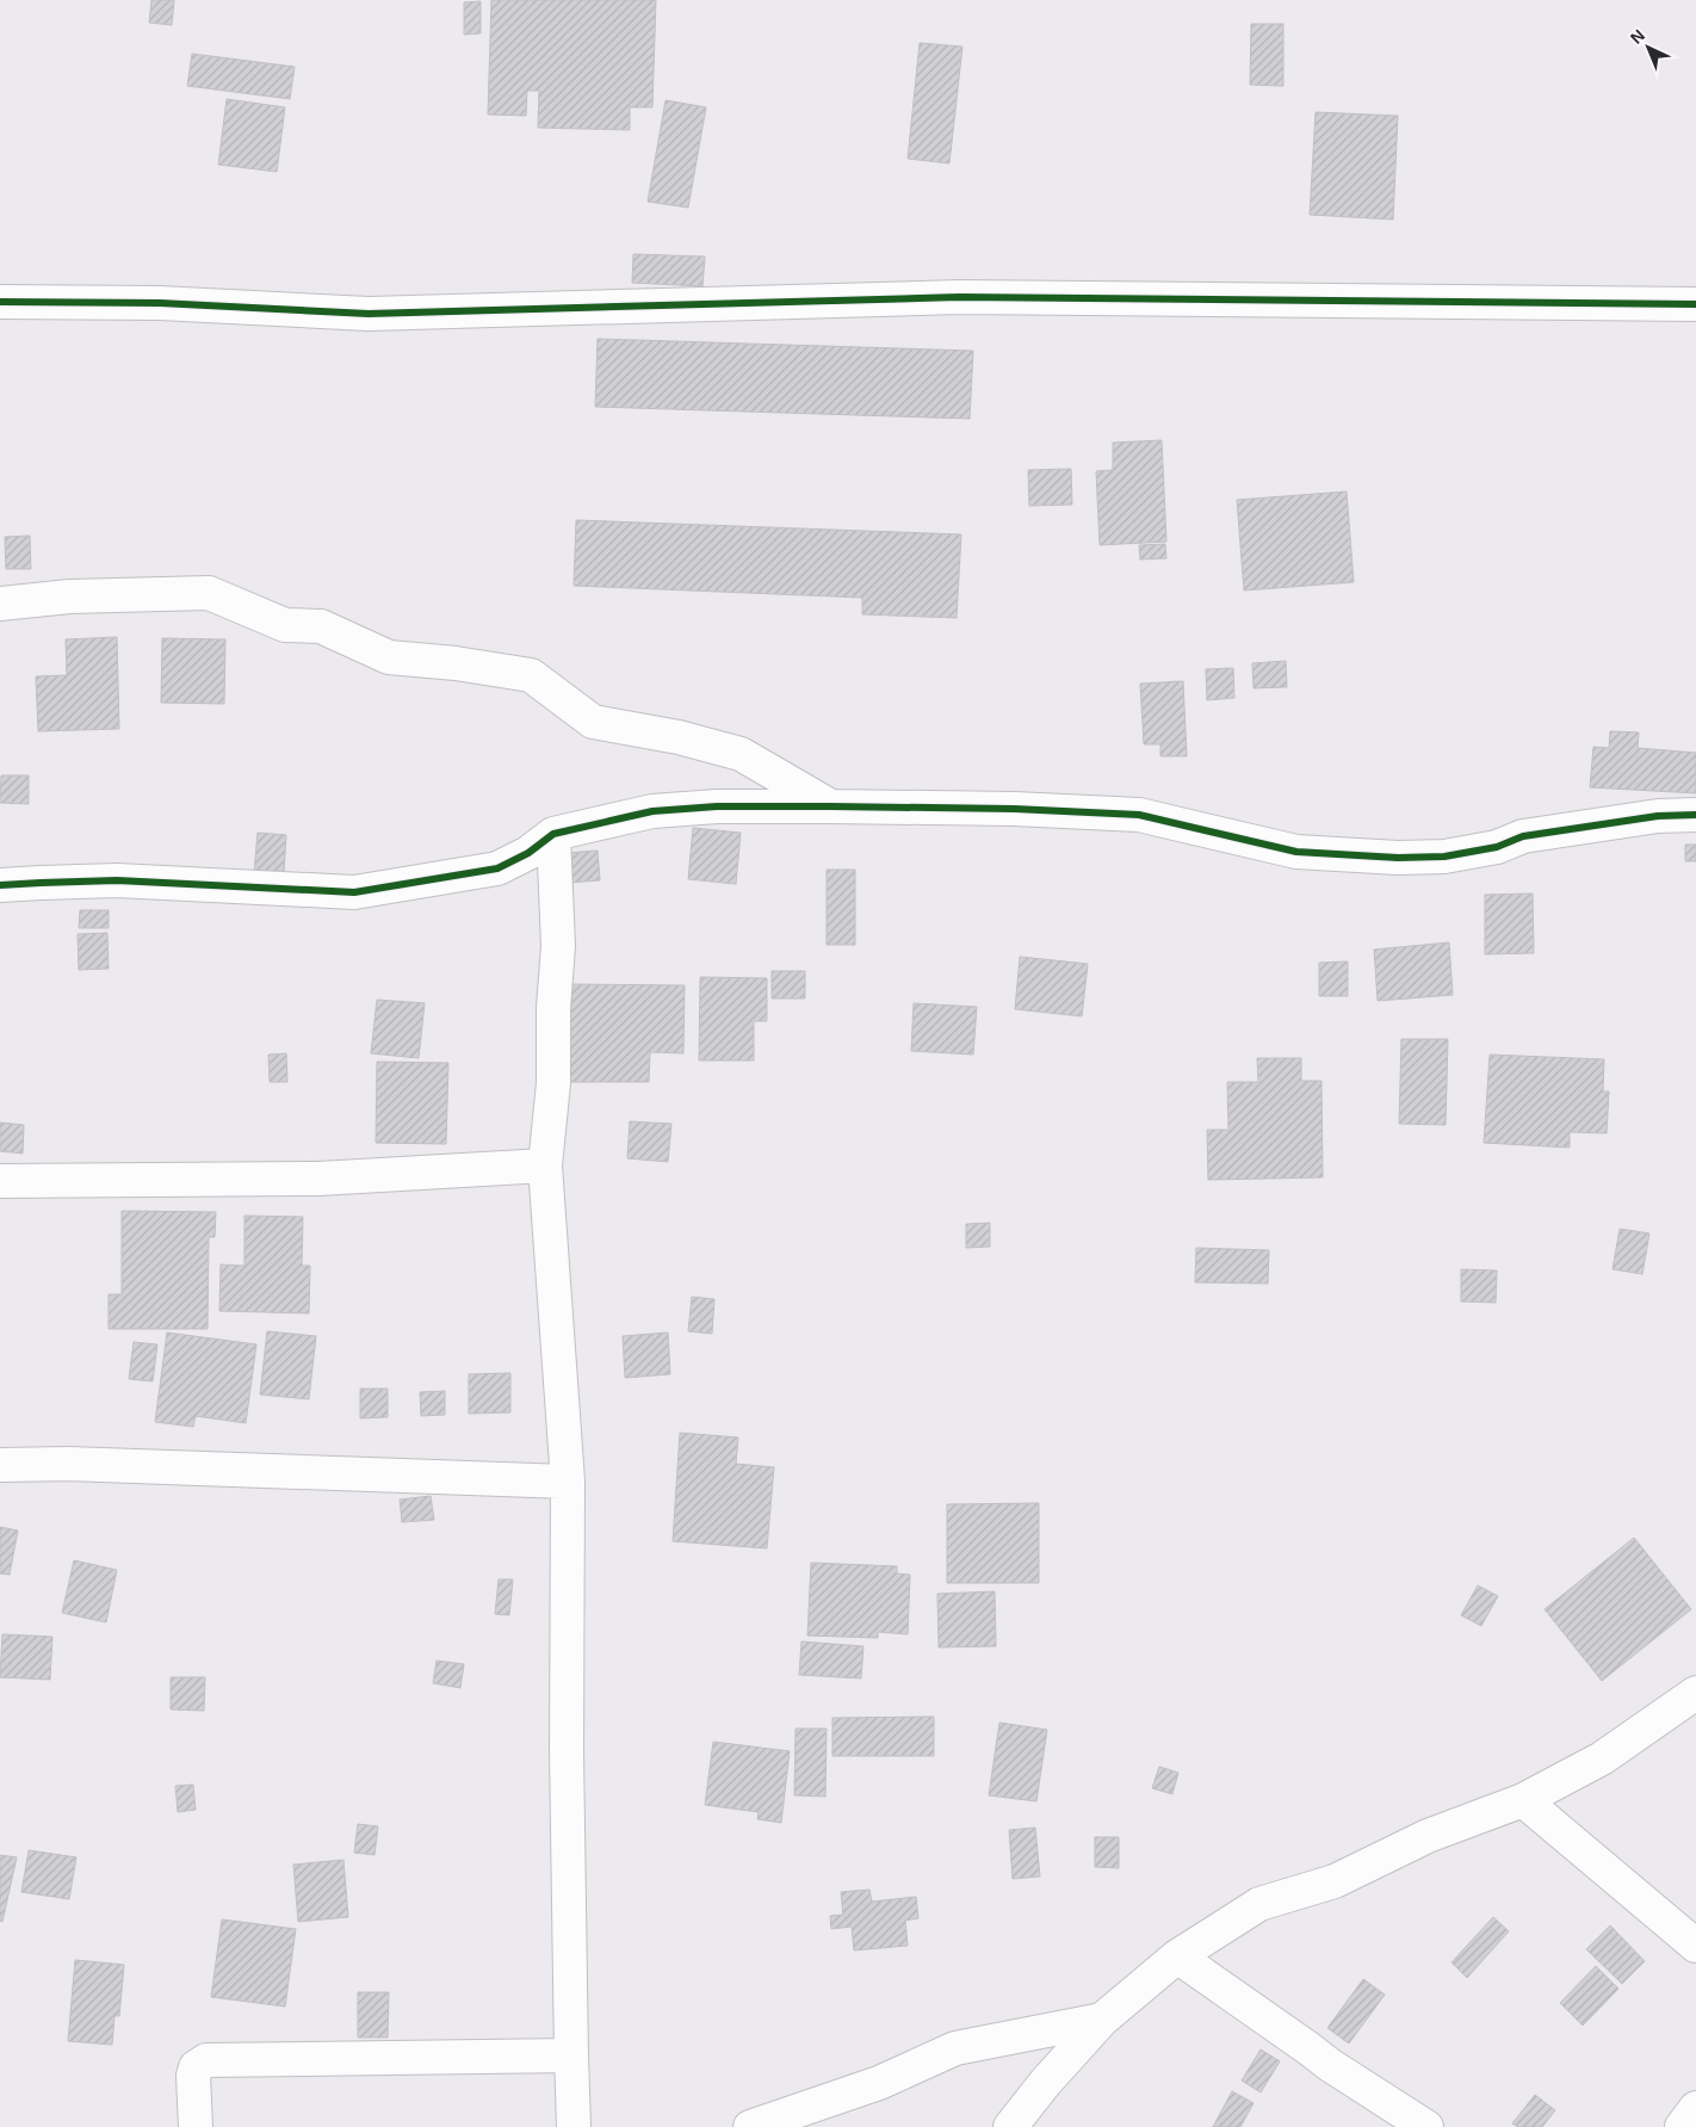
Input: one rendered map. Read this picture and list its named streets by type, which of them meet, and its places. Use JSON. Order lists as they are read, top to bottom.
{
  "north": "top left"
}
